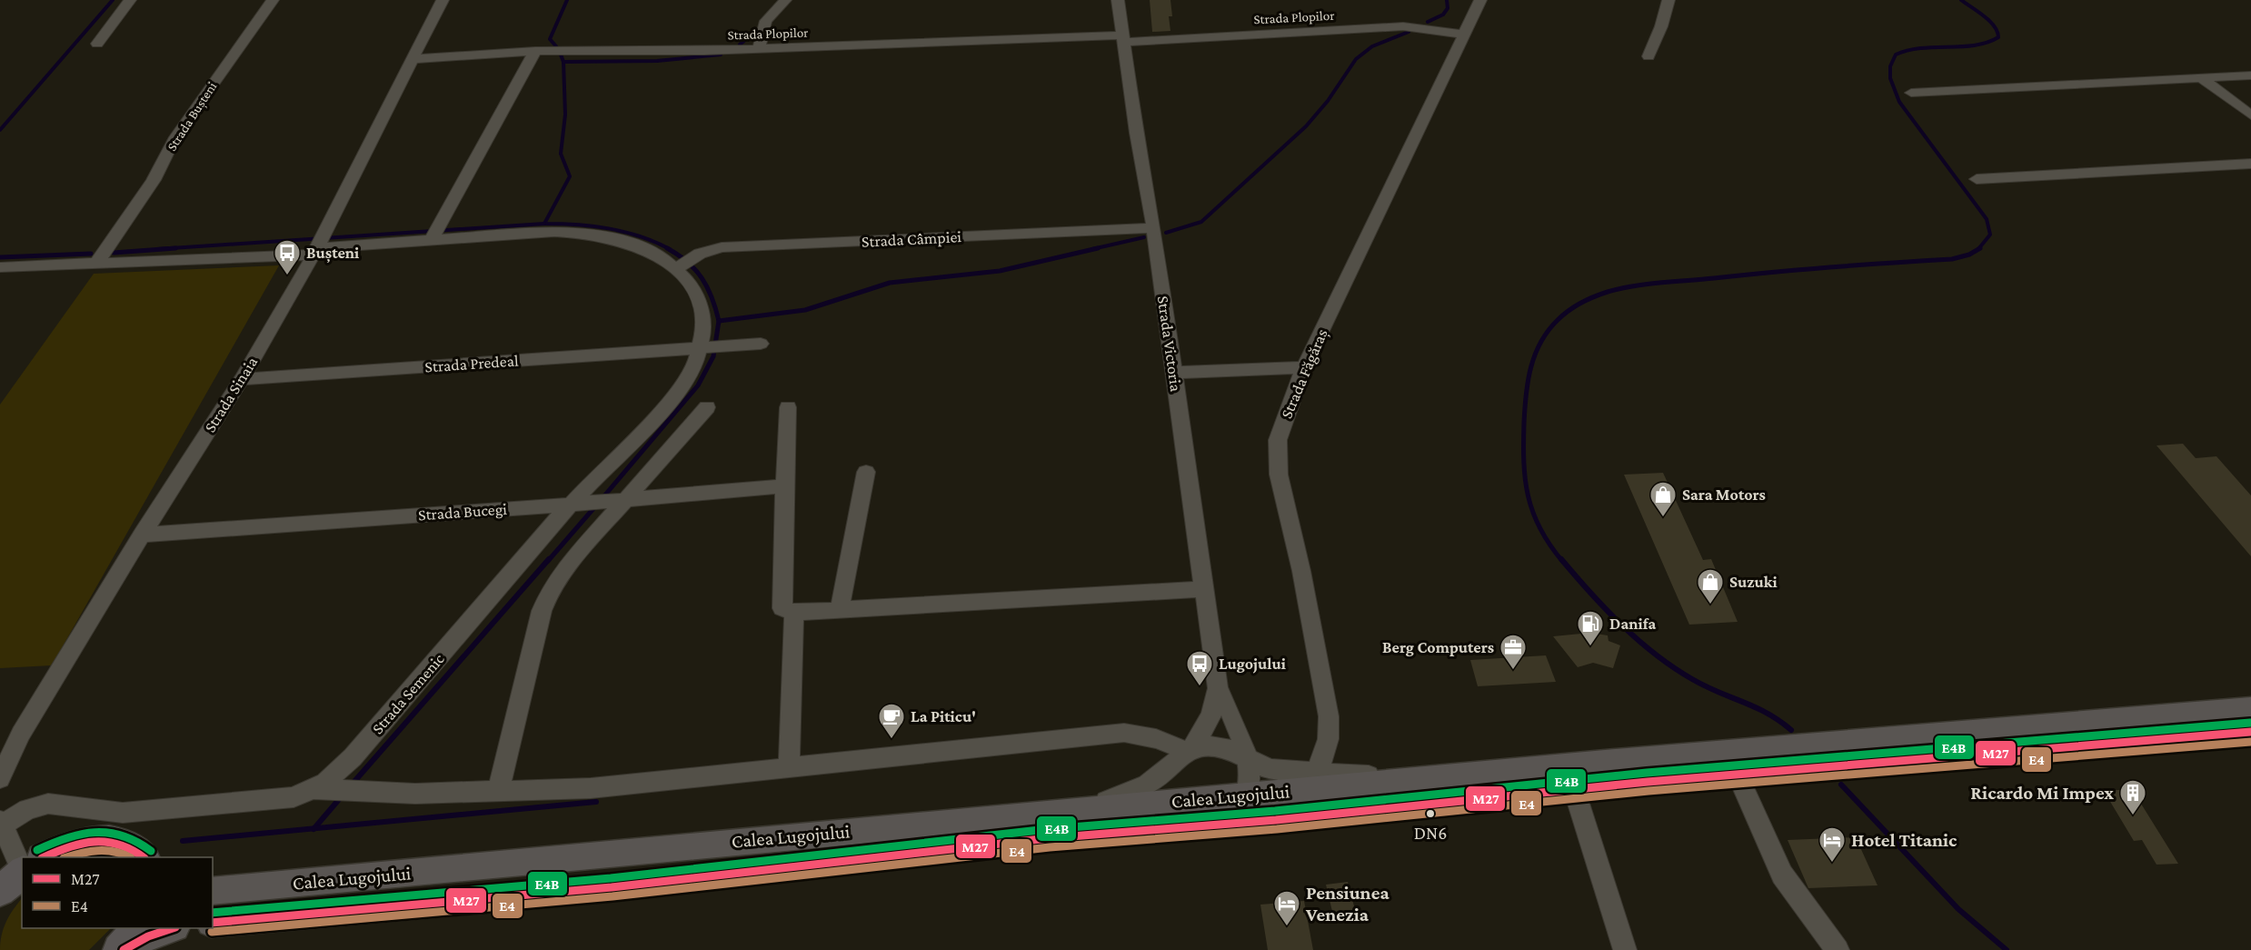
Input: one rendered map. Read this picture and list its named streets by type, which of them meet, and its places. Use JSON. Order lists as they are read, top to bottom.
{
  "streets": {
    "main road": ["Calea Lugojului"],
    "street": [
      "Strada Plopilor",
      "Strada Bușteni",
      "Strada Câmpiei",
      "Strada Victoria",
      "Strada Predeal",
      "Strada Făgăraș",
      "Strada Sinaia",
      "Strada Bucegi",
      "Strada Semenic"
    ]
  },
  "crossings": [
    ["Strada Plopilor", "Strada Victoria"],
    ["Strada Plopilor", "Strada Făgăraș"],
    ["Strada Plopilor", "Strada Sinaia"],
    ["Strada Câmpiei", "Strada Victoria"],
    ["Strada Victoria", "Calea Lugojului"],
    ["Strada Predeal", "Strada Sinaia"],
    ["Strada Predeal", "Strada Semenic"],
    ["Strada Sinaia", "Strada Bucegi"],
    ["Strada Bucegi", "Strada Semenic"]
  ],
  "places": {
    "bus stop": ["Bușteni", "Lugojului"],
    "shop": ["Sara Motors", "Suzuki"],
    "fuel station": ["Danifa"],
    "office": ["Berg Computers"],
    "cafe": ["La Piticu'"],
    "other": ["DN6"],
    "building": ["Ricardo Mi Impex"],
    "hotel": ["Hotel Titanic", "Pensiunea Venezia"]
  },
  "lines": ["transit line E4B", "transit line M27", "transit line E4"],
  "legend": ["M27", "E4"]
}
